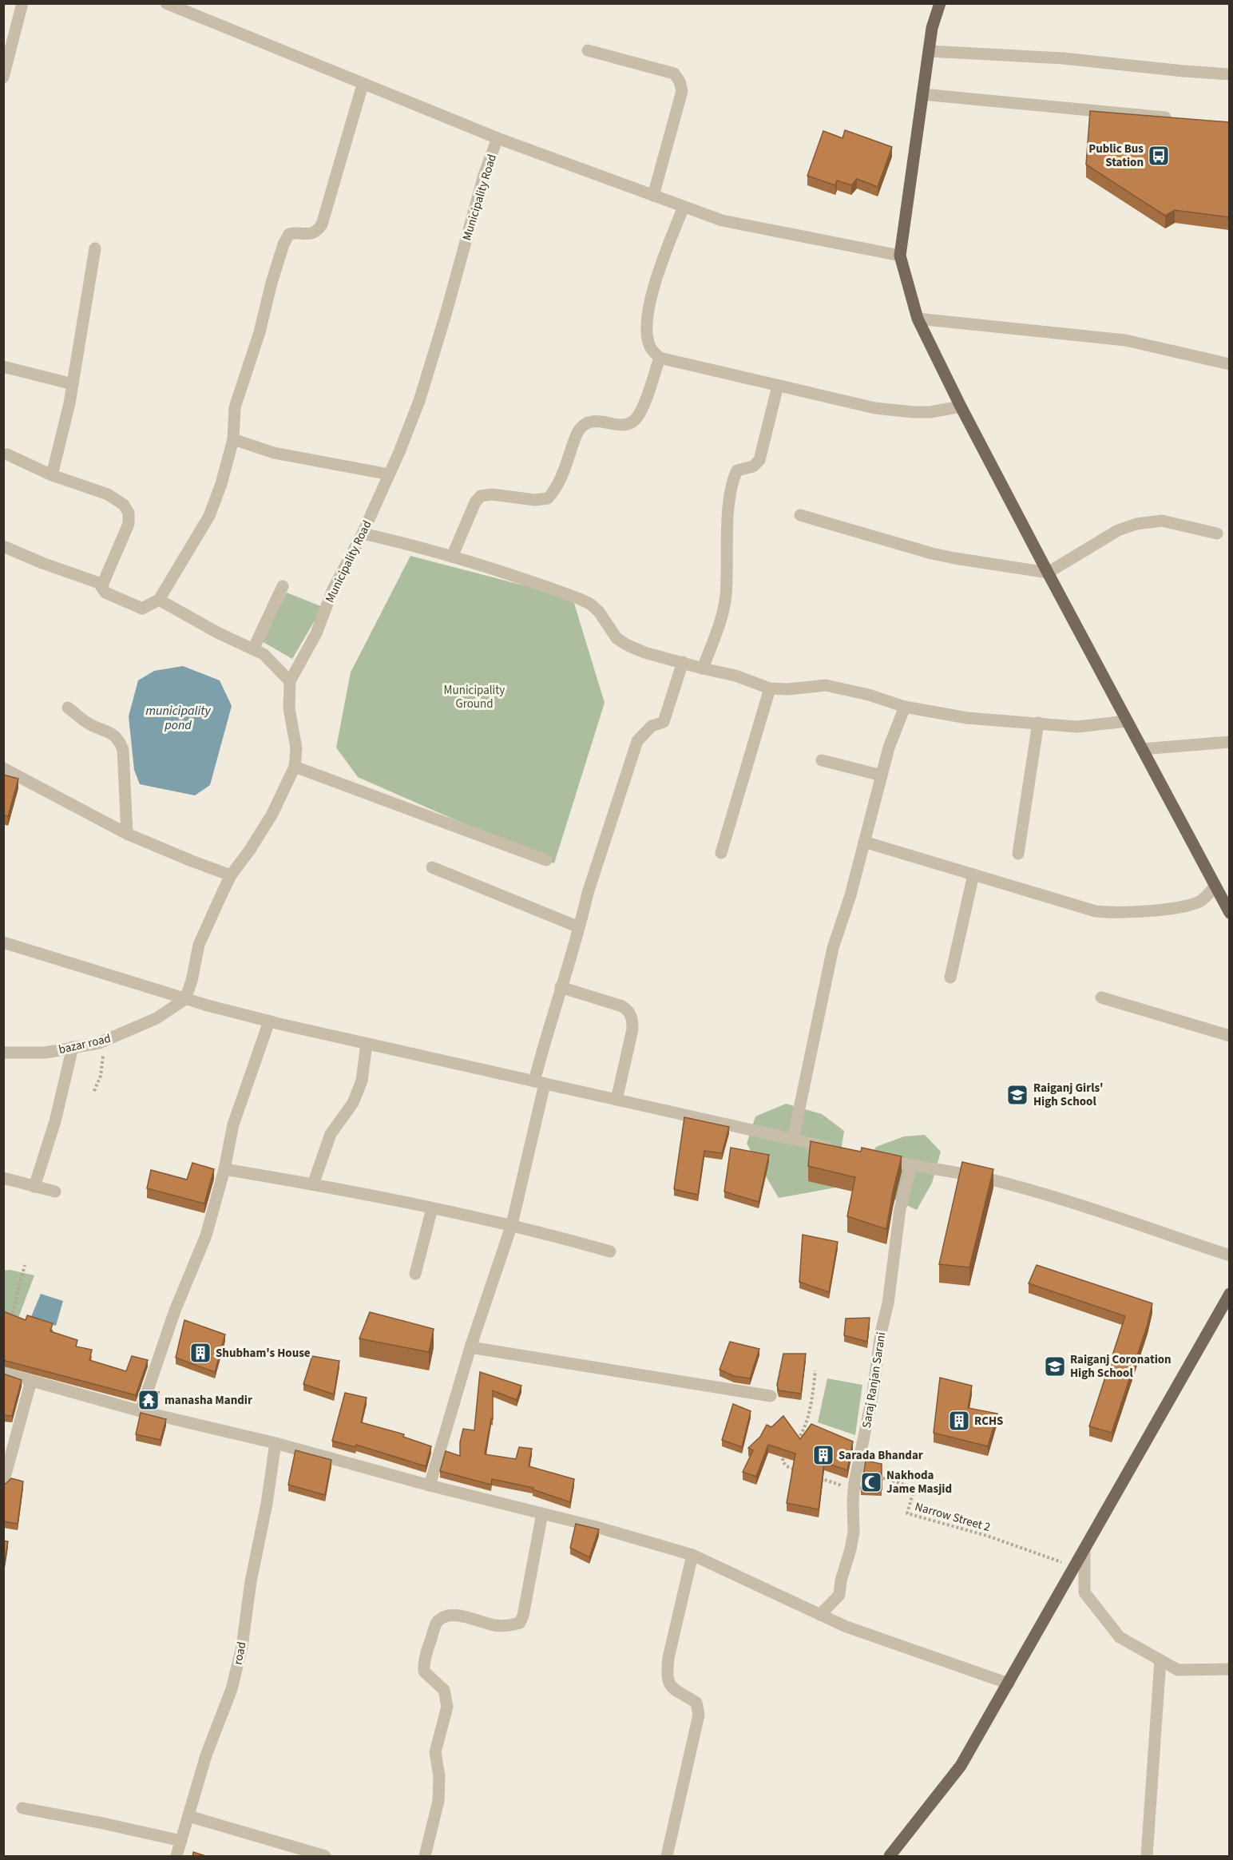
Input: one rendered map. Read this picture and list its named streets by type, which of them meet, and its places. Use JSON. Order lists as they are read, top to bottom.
{
  "streets": {
    "street": [
      "Municipality Road",
      "bazar road",
      "Saraj Ranjan Sarani",
      "road"
    ],
    "path": ["Narrow Street 2"]
  },
  "crossings": [
    ["Municipality Road", "bazar road"],
    ["Saraj Ranjan Sarani", "Narrow Street 2"]
  ],
  "water": ["municipality pond"],
  "parks": ["Municipality Ground"],
  "places": {
    "bus stop": ["Public Bus Station"],
    "school or university": ["Raiganj Girls' High School", "Raiganj Coronation High School"],
    "building": ["Shubham's House", "RCHS", "Sarada Bhandar"],
    "temple": ["manasha Mandir"],
    "mosque": ["Nakhoda Jame Masjid"]
  }
}
